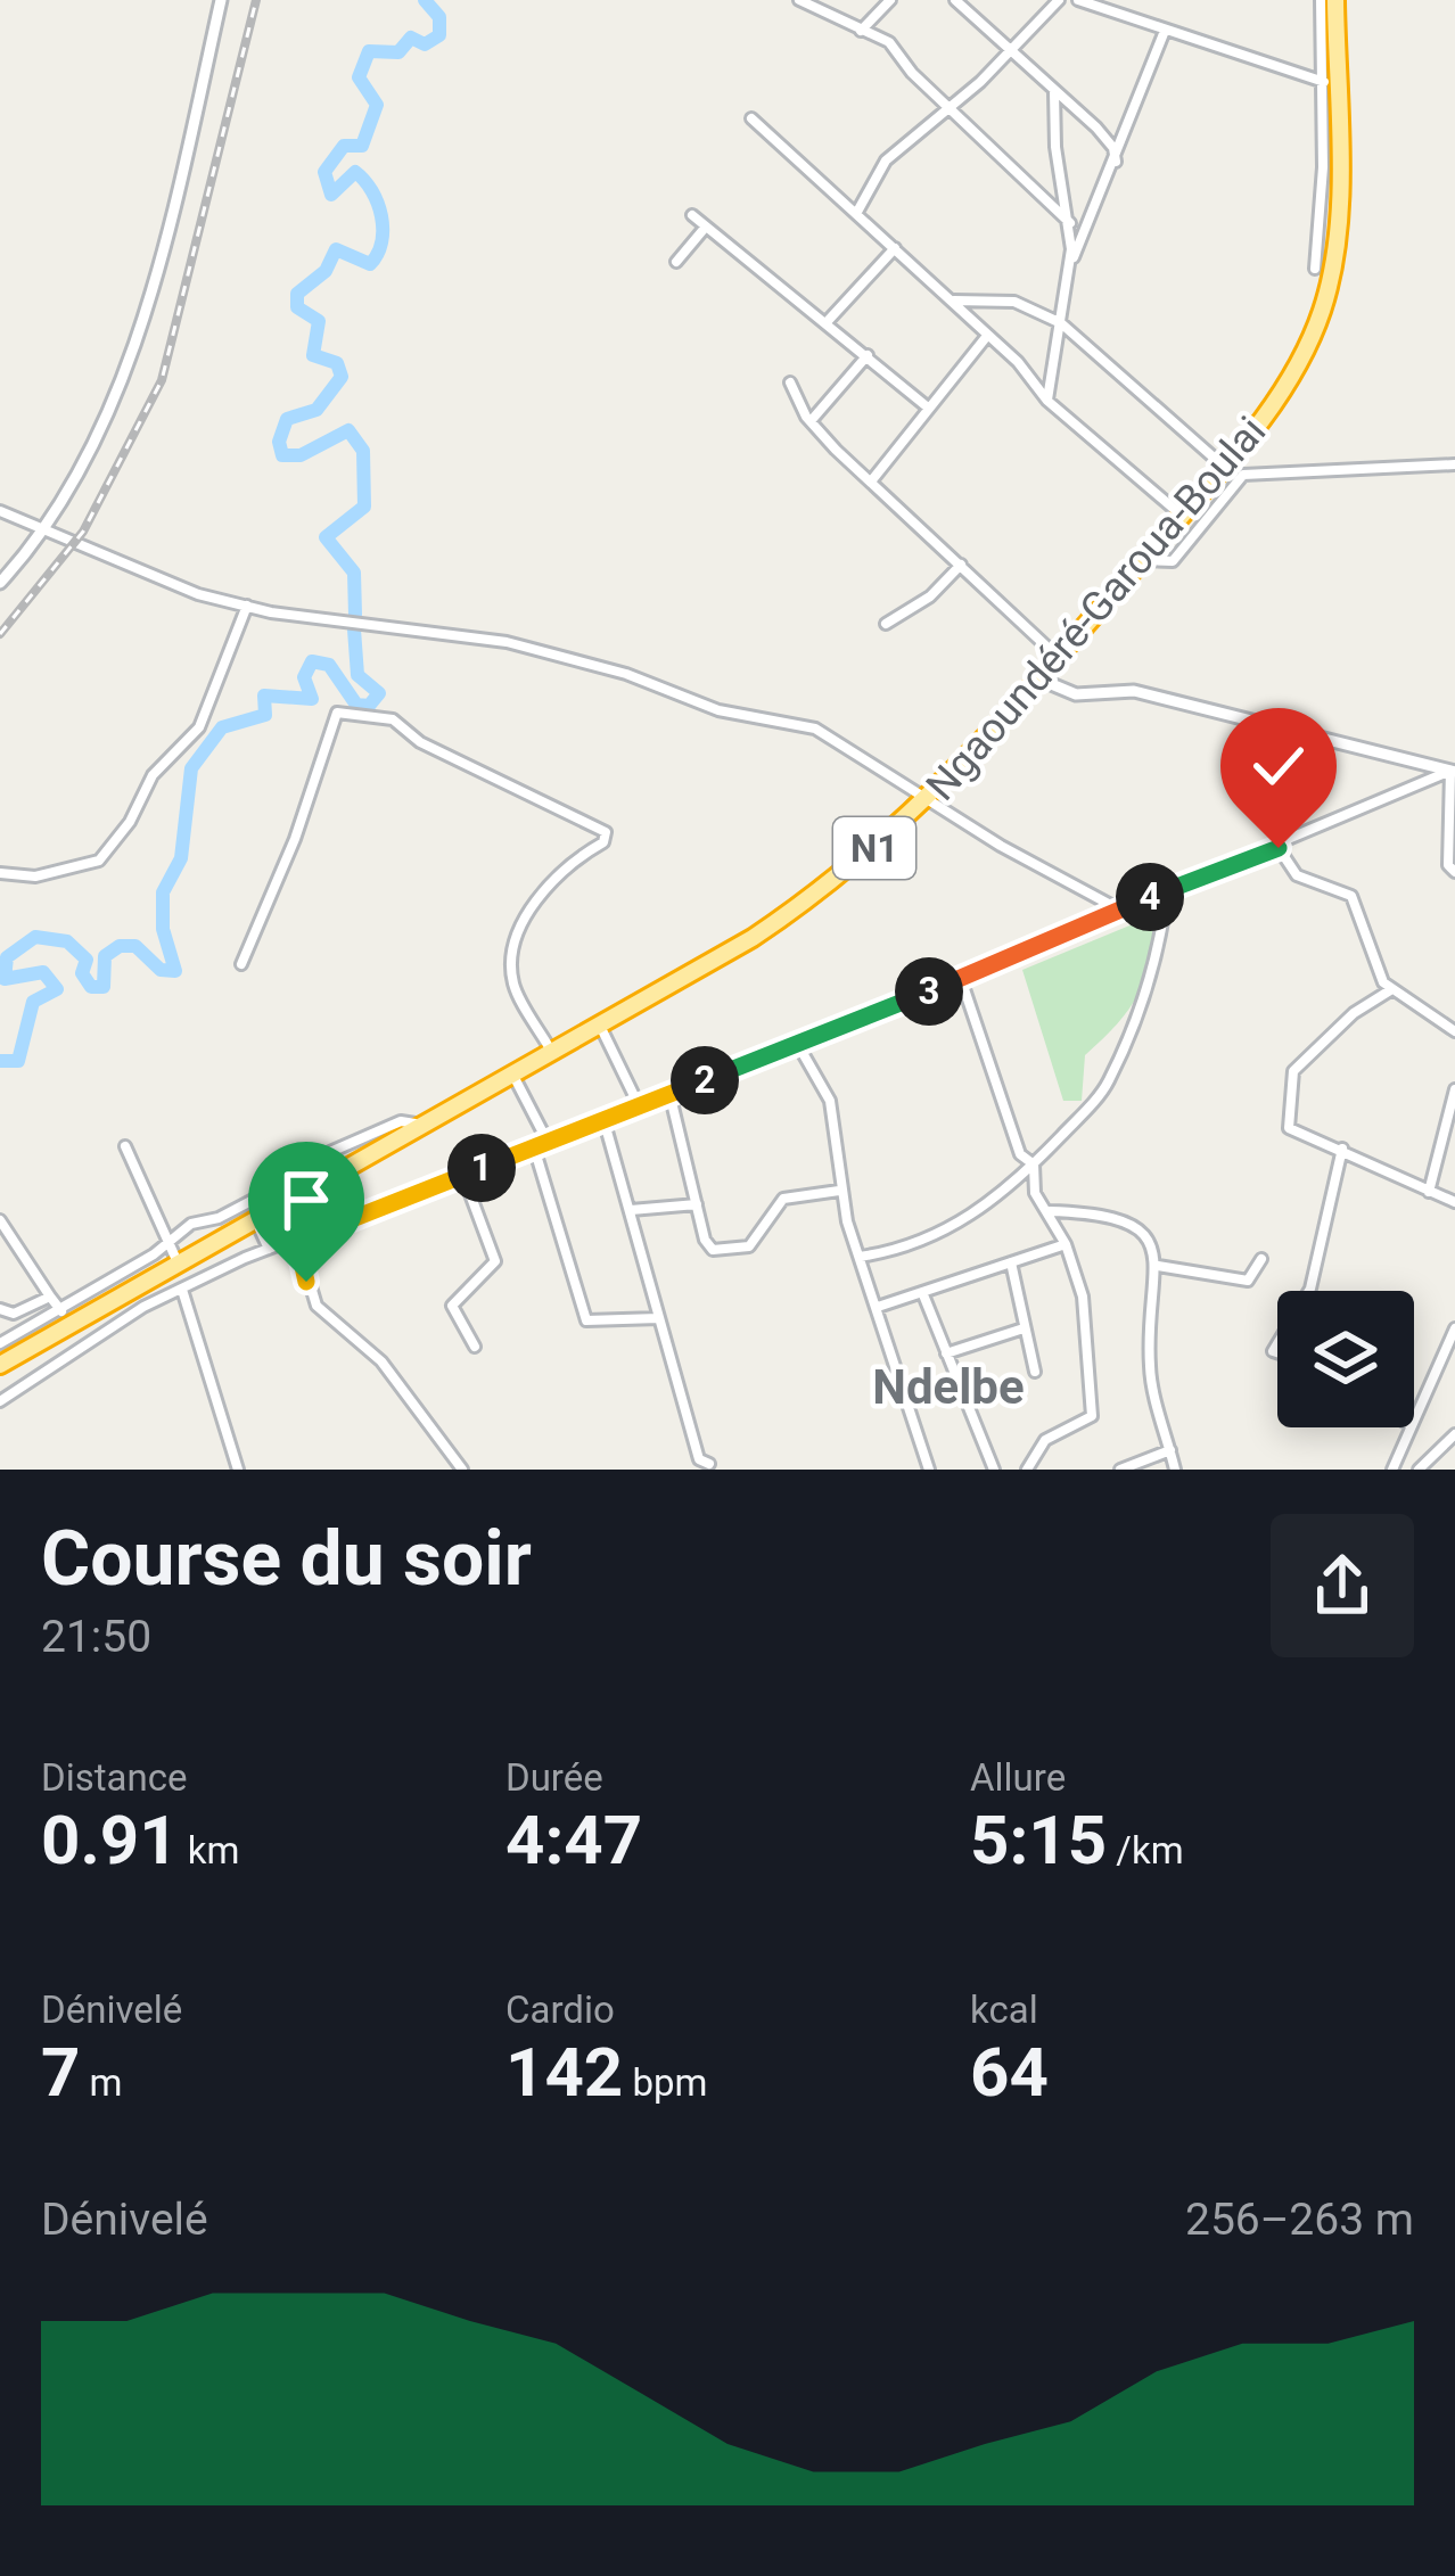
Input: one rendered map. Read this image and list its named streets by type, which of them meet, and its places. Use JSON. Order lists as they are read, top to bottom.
{
  "streets": {
    "highway": ["Ngaoundéré-Garoua-Boulai", "N1"]
  },
  "districts": ["Ndelbe"],
  "page": {
    "pins": [
      "4",
      "3",
      "2",
      "1"
    ],
    "heading": ["Course du soir", "21:50"],
    "stats": [
      ["Distance", "0.91 km"],
      ["Durée", "4:47"],
      ["Allure", "5:15 /km"],
      ["Dénivelé", "7 m"],
      ["Cardio", "142 bpm"],
      ["kcal", "64"]
    ],
    "chart": ["Dénivelé", "256–263 m"]
  }
}
